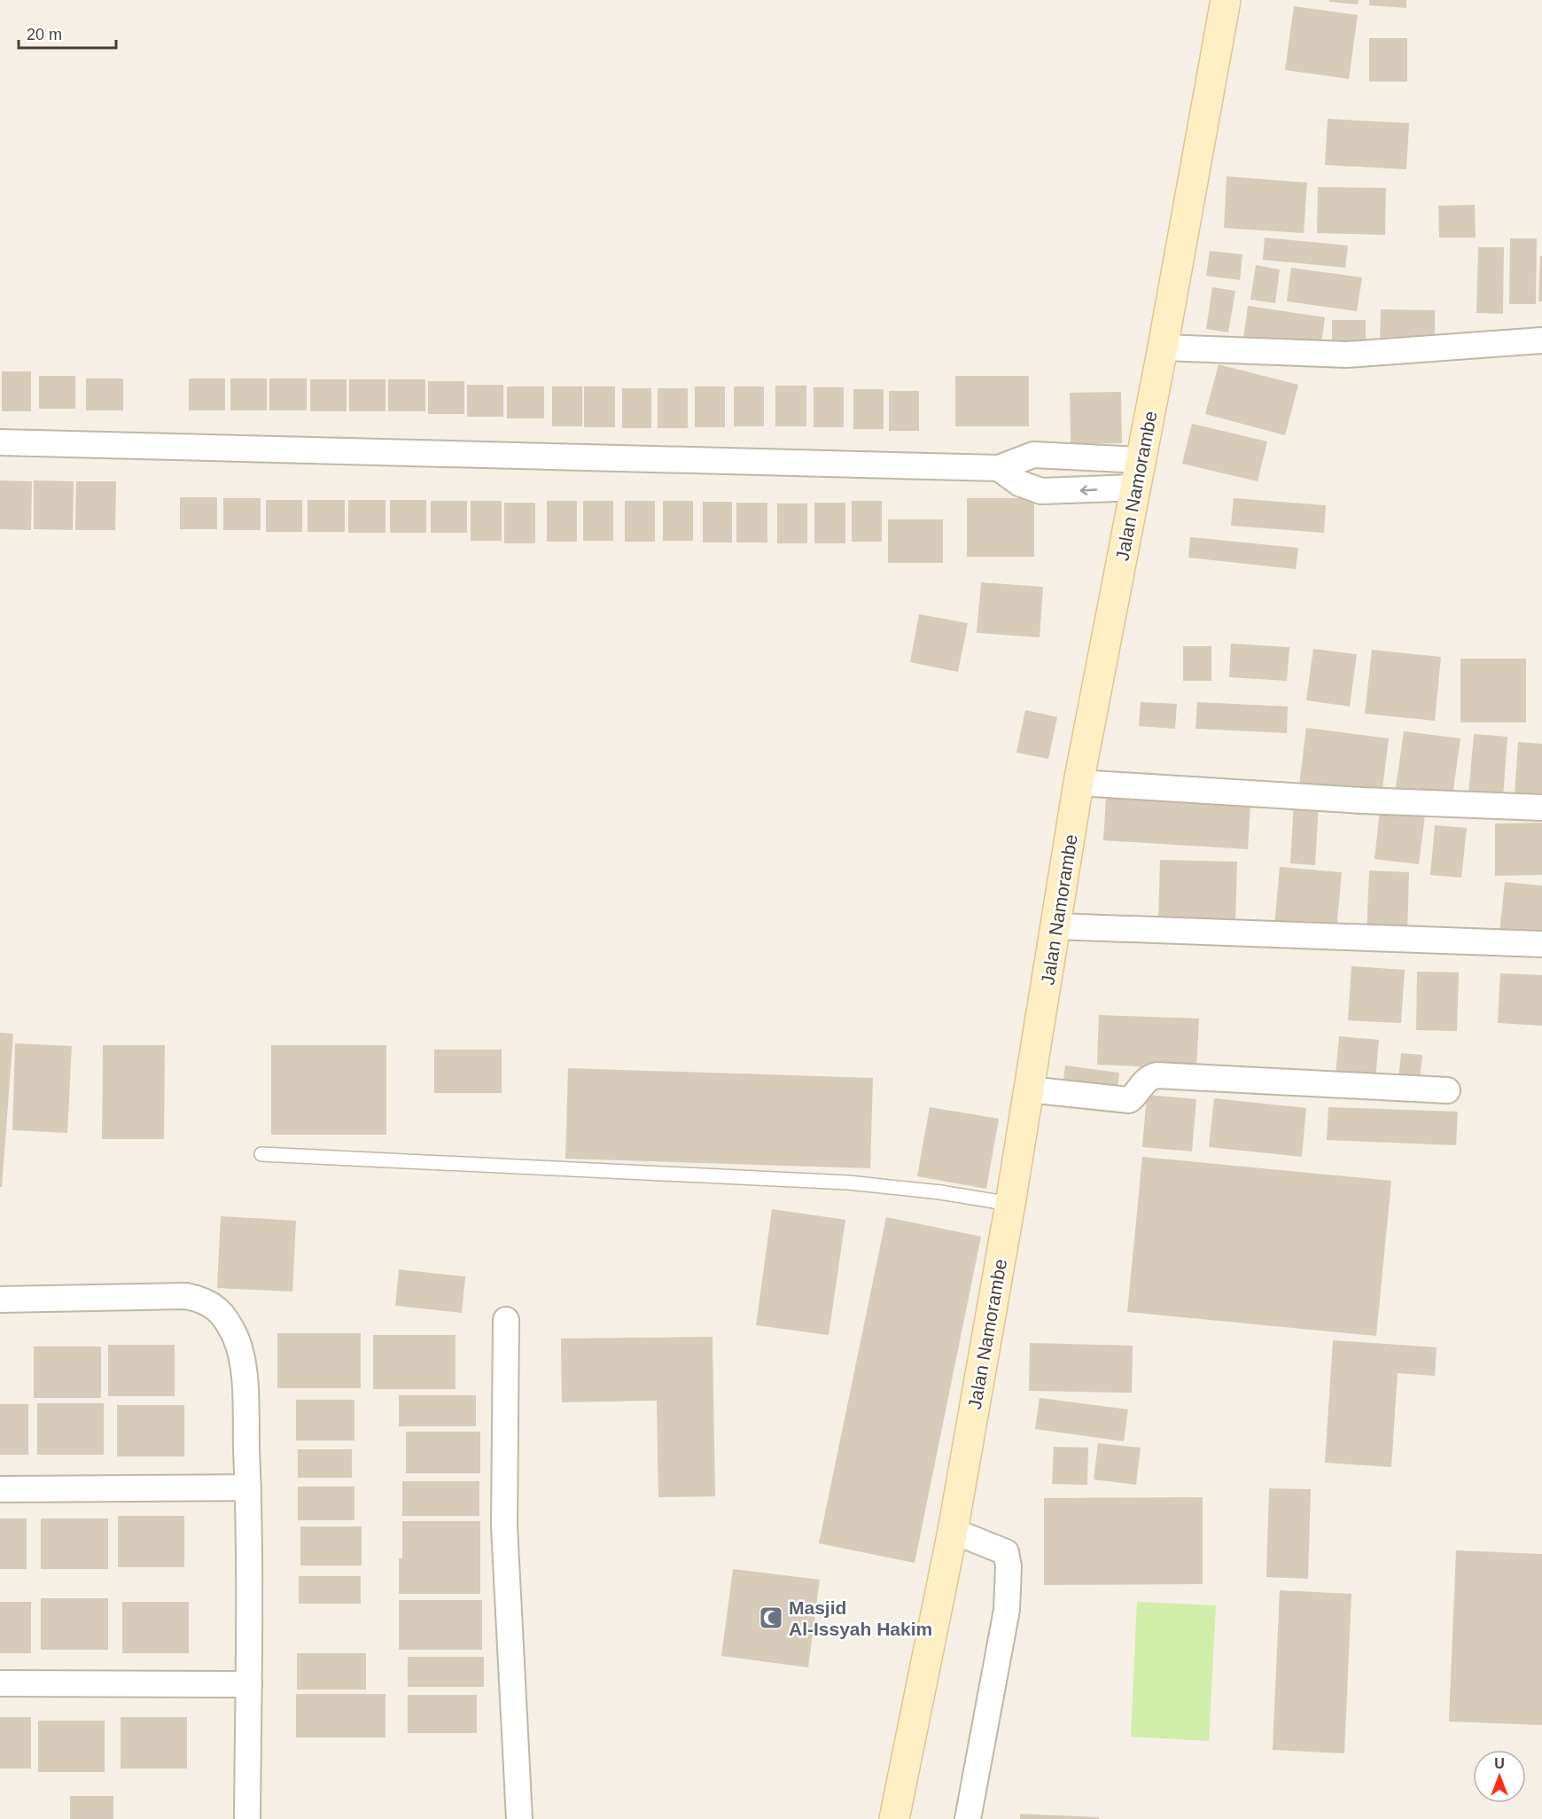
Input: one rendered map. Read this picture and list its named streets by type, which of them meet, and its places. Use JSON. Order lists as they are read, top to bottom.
{
  "streets": {
    "main road": ["Jalan Namorambe"]
  },
  "places": {
    "mosque": ["Masjid Al-Issyah Hakim"]
  },
  "scale_bar": "20 m",
  "north": "top"
}
